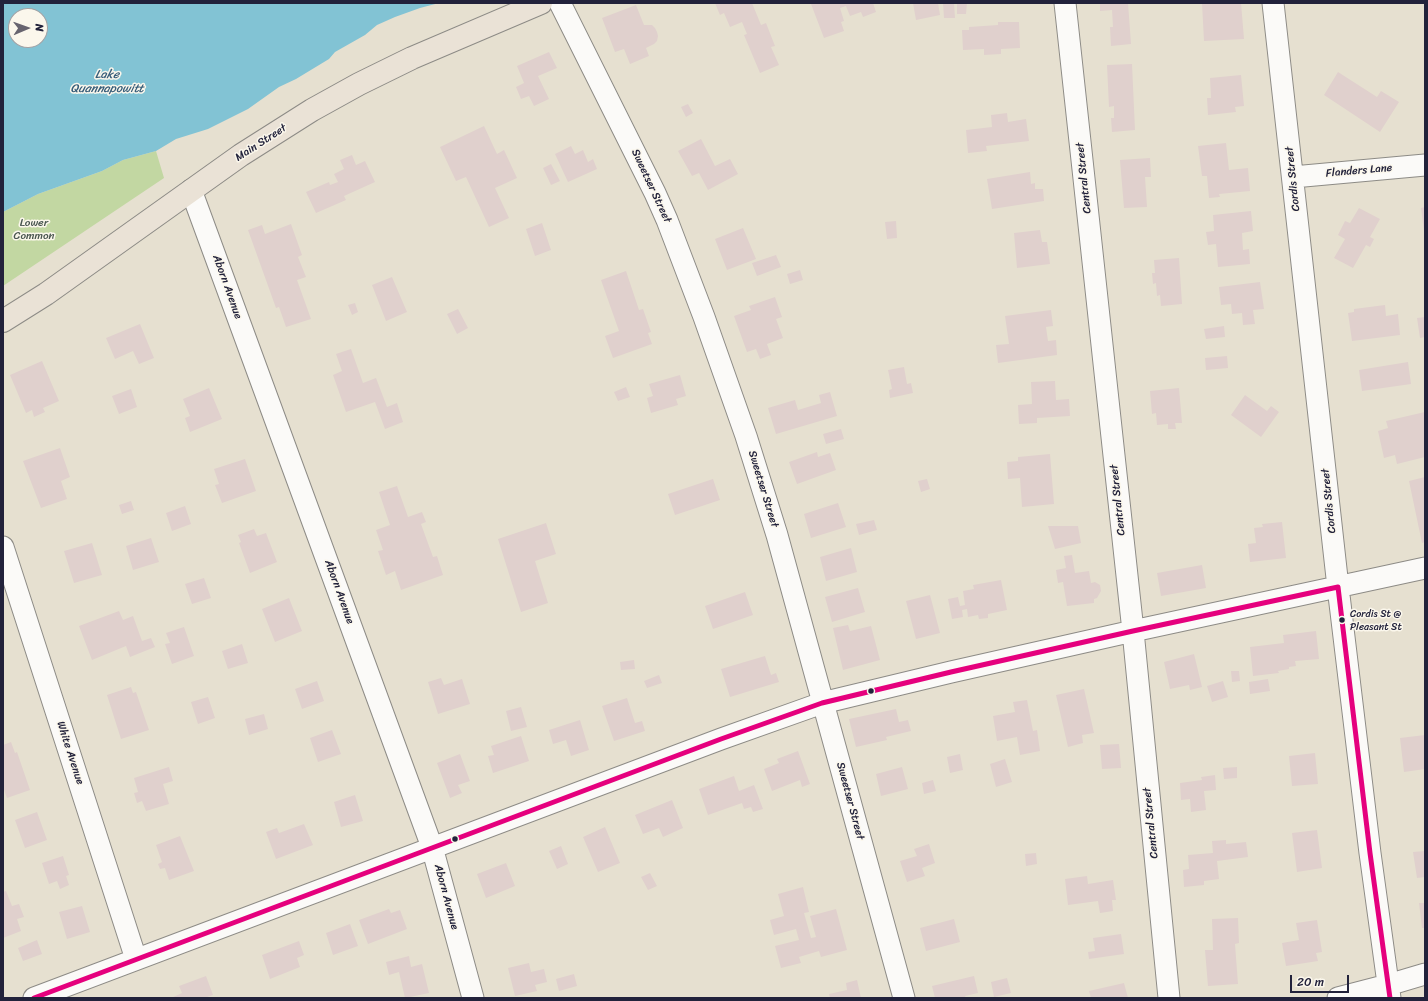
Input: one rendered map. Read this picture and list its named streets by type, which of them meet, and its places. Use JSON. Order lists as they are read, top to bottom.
{
  "streets": {
    "main road": ["Main Street"],
    "street": [
      "Flanders Lane",
      "Central Street",
      "Cordis Street",
      "Sweetser Street",
      "Aborn Avenue",
      "White Avenue"
    ]
  },
  "crossings": [
    ["Main Street", "Aborn Avenue"],
    ["Flanders Lane", "Cordis Street"]
  ],
  "water": ["Lake Quannapowitt"],
  "parks": ["Lower Common"],
  "places": ["Cordis St @ Pleasant St"],
  "scale_bar": "20 m",
  "north": "right"
}
